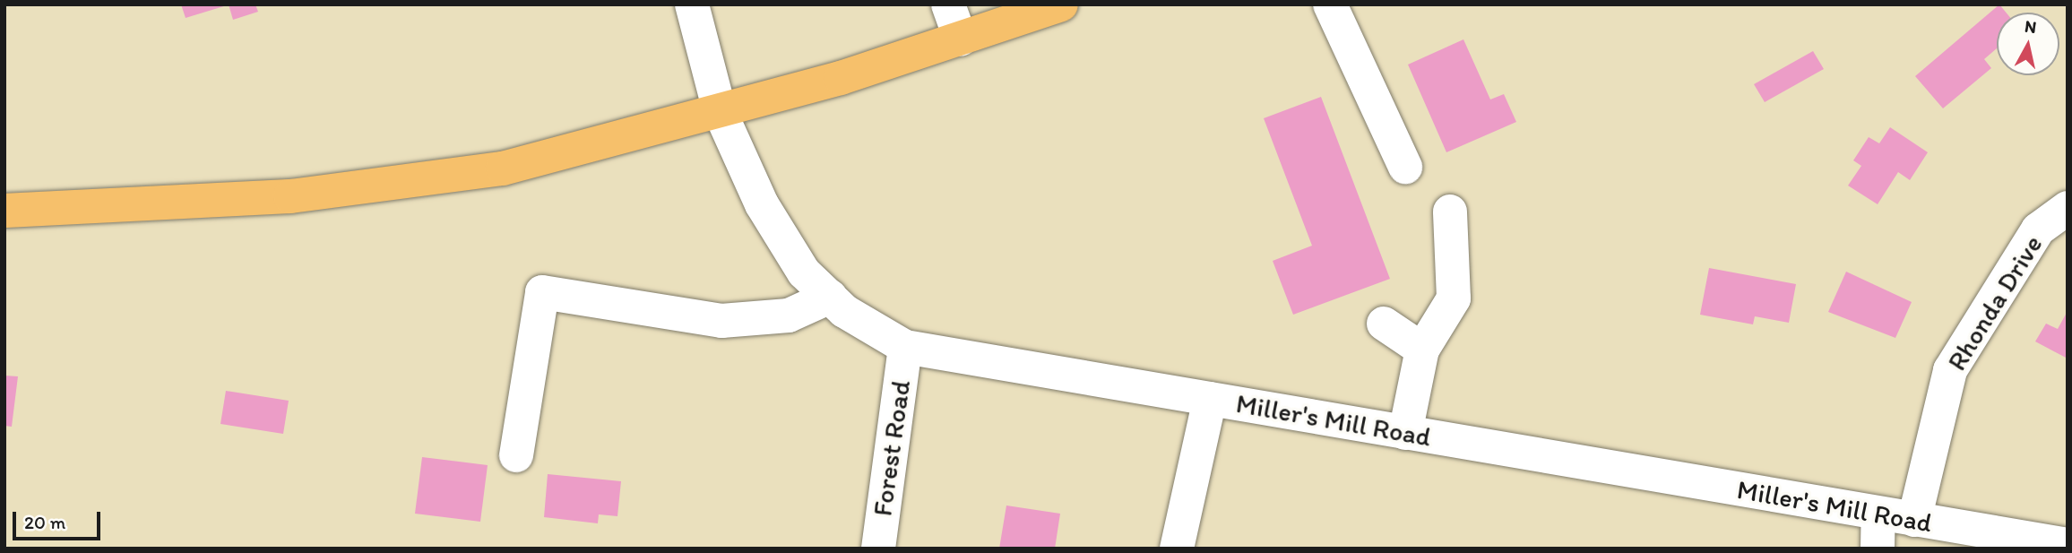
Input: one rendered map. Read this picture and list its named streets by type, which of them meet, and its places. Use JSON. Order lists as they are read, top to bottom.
{
  "streets": {
    "street": ["Rhonda Drive", "Miller's Mill Road", "Forest Road"]
  },
  "crossings": [
    ["Rhonda Drive", "Miller's Mill Road"],
    ["Miller's Mill Road", "Forest Road"]
  ],
  "scale_bar": "20 m",
  "north": "top"
}
